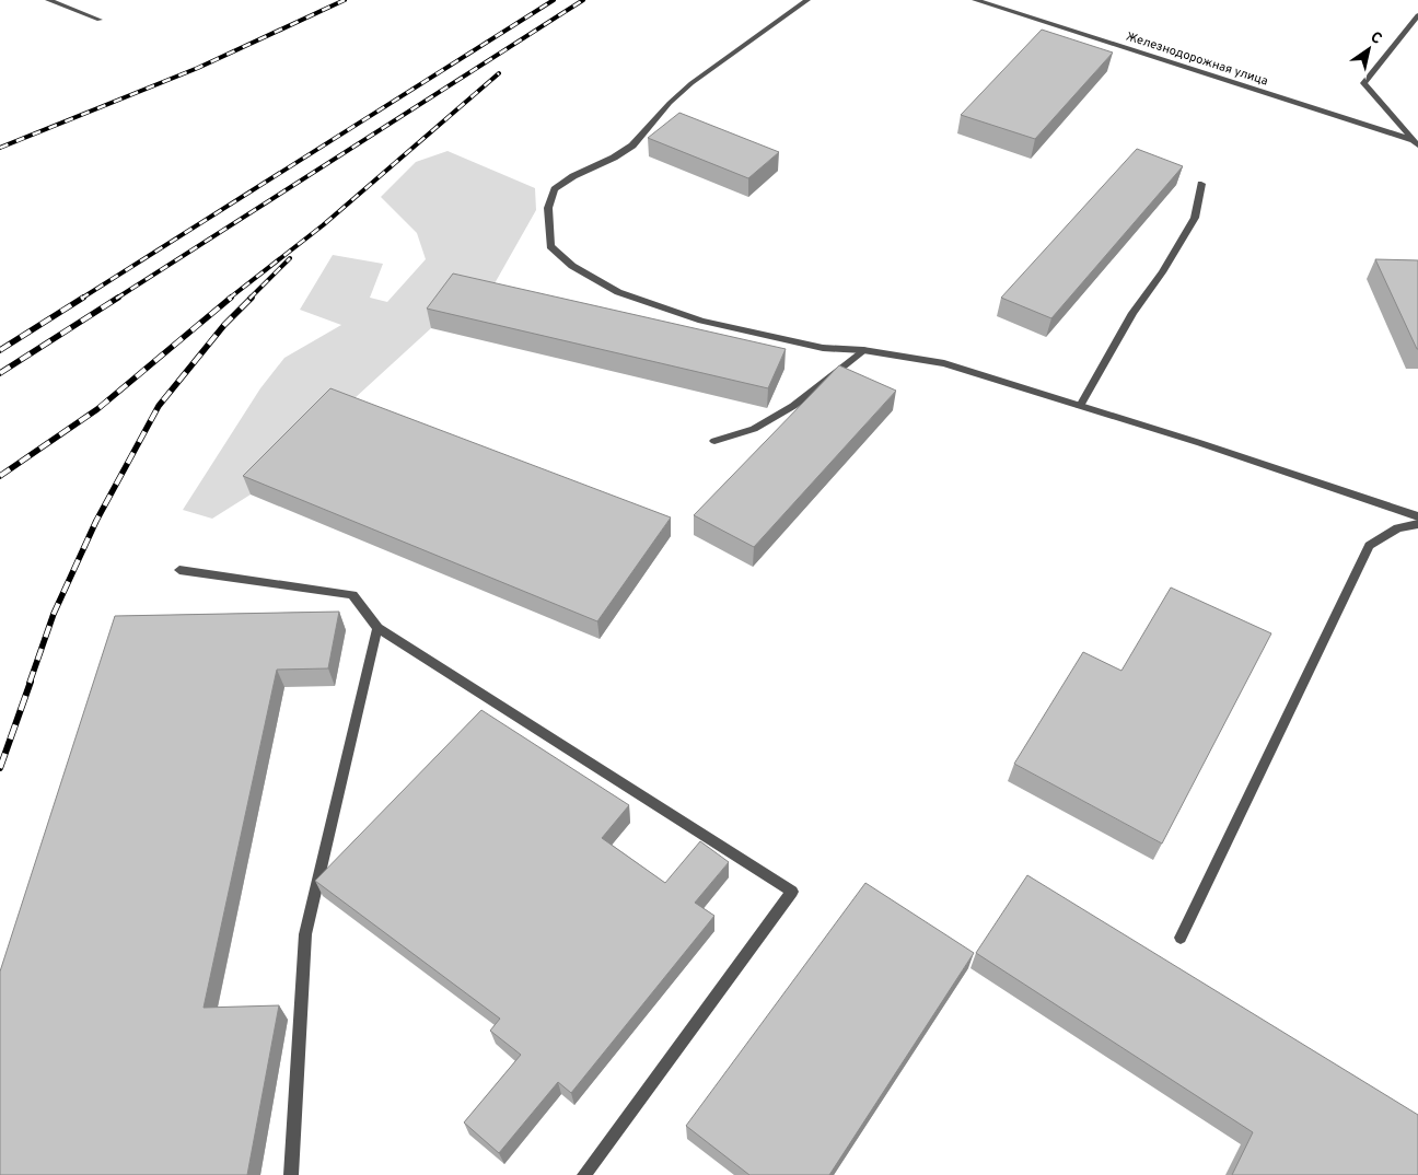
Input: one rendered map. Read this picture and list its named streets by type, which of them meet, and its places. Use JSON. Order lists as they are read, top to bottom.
{
  "streets": {
    "street": ["Железнодорожная улица"]
  },
  "north": "top right"
}
